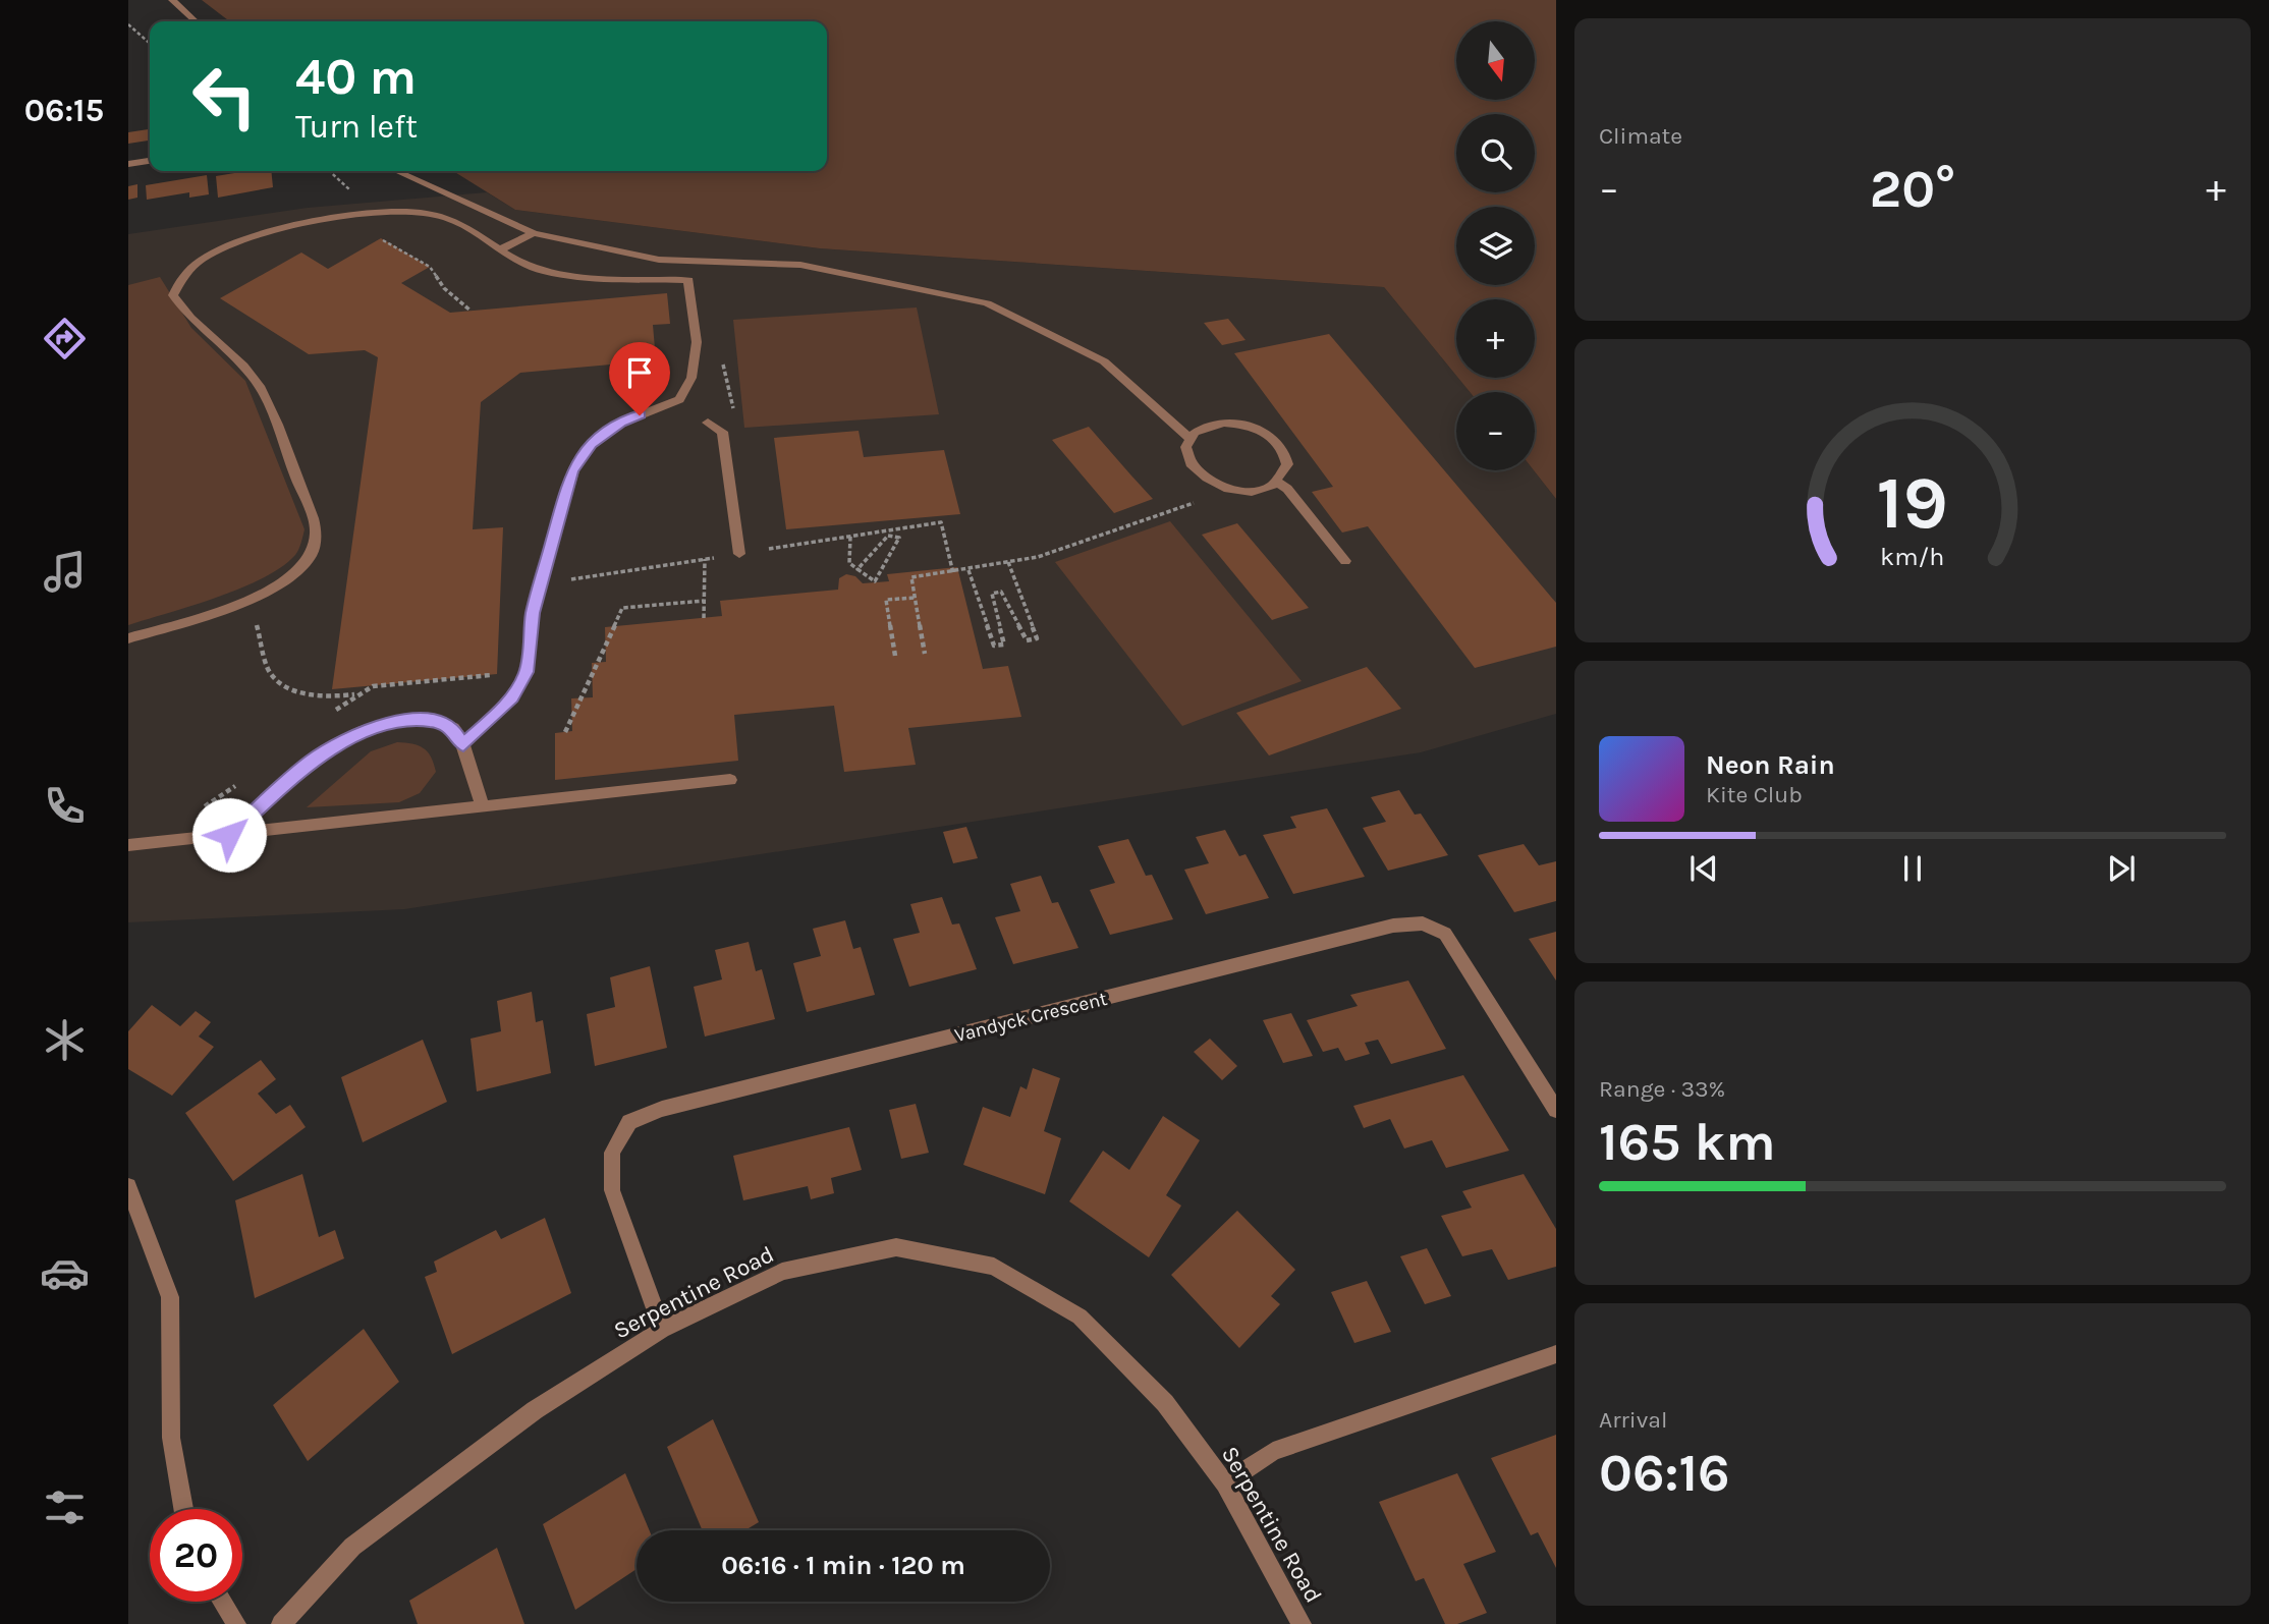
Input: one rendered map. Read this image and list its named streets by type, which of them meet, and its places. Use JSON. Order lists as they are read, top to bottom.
{
  "streets": {
    "street": ["Vandyck Crescent", "Serpentine Road"]
  },
  "crossings": [
    ["Vandyck Crescent", "Serpentine Road"]
  ],
  "north": "bottom",
  "page": {
    "tabs": "06:15",
    "tile": [
      "Climate",
      ["Range · 33%", "165 km"],
      ["Arrival", "06:16"]
    ],
    "map_buttons": ["+", "−"],
    "turn": ["40 m", "Turn left"],
    "heat": ["−", "20°", "+"],
    "song": ["Neon Rain", "Kite Club"],
    "limit": "20",
    "trip": "06:16 · 1 min · 120 m",
    "gauge": ["19", "km/h"]
  }
}
